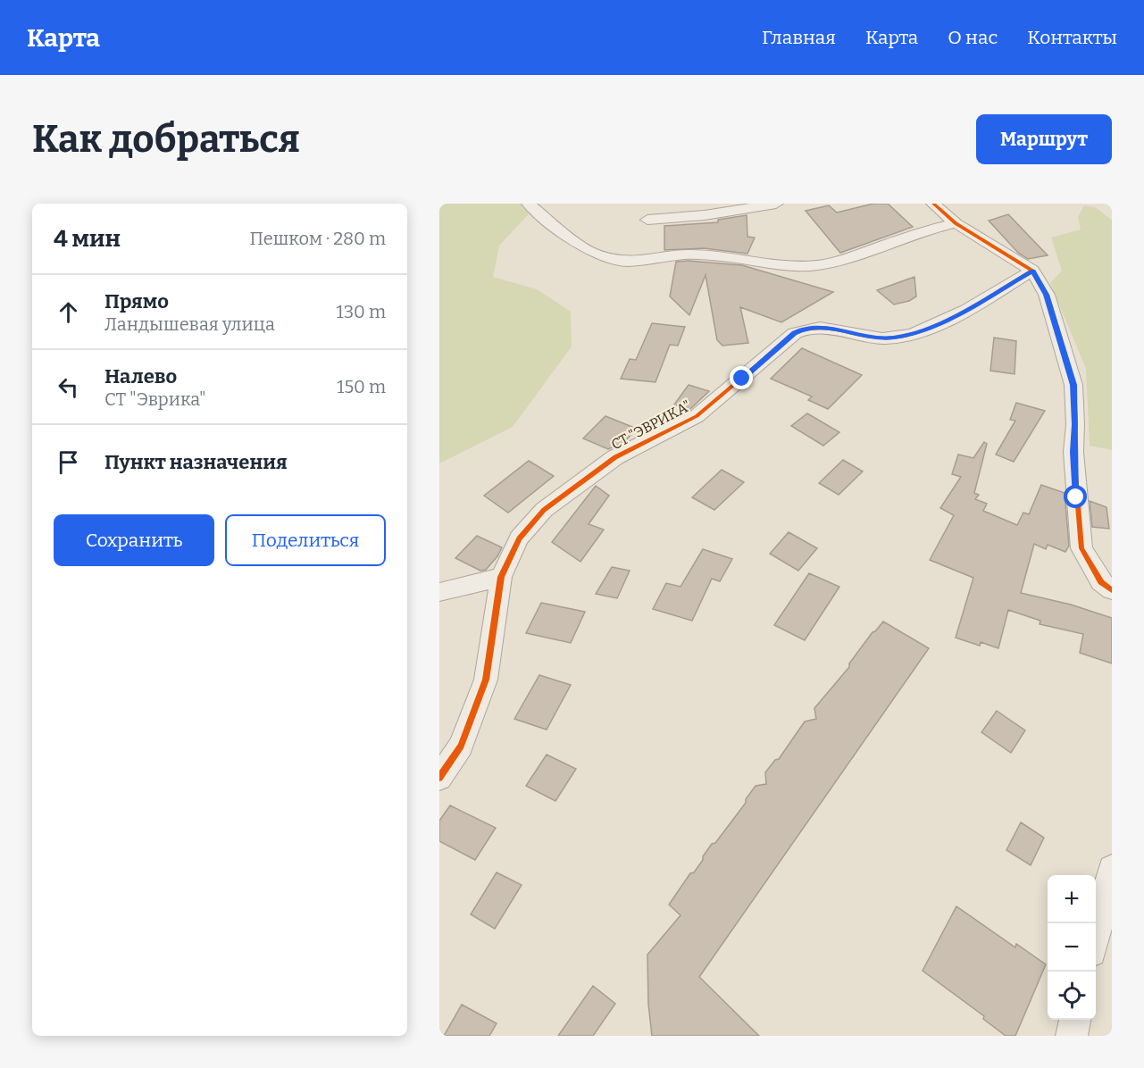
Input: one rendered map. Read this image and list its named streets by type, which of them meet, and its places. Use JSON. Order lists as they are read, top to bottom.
{
  "streets": {
    "street": ["СТ \"ЭВРИКА\""]
  },
  "page": {
    "header": "Карта",
    "nav": [
      "Главная",
      "Карта",
      "О нас",
      "Контакты"
    ],
    "buttons": [
      "Маршрут",
      ["Сохранить", "Поделиться"]
    ],
    "title": "Как добраться",
    "heading": ["4 мин", "Пешком · 280 m"],
    "list": [
      ["Прямо", "Ландышевая улица", "130 m"],
      ["Налево", "СТ \"Эврика\"", "150 m"],
      "Пункт назначения"
    ],
    "map_buttons": ["+", "−"]
  }
}
